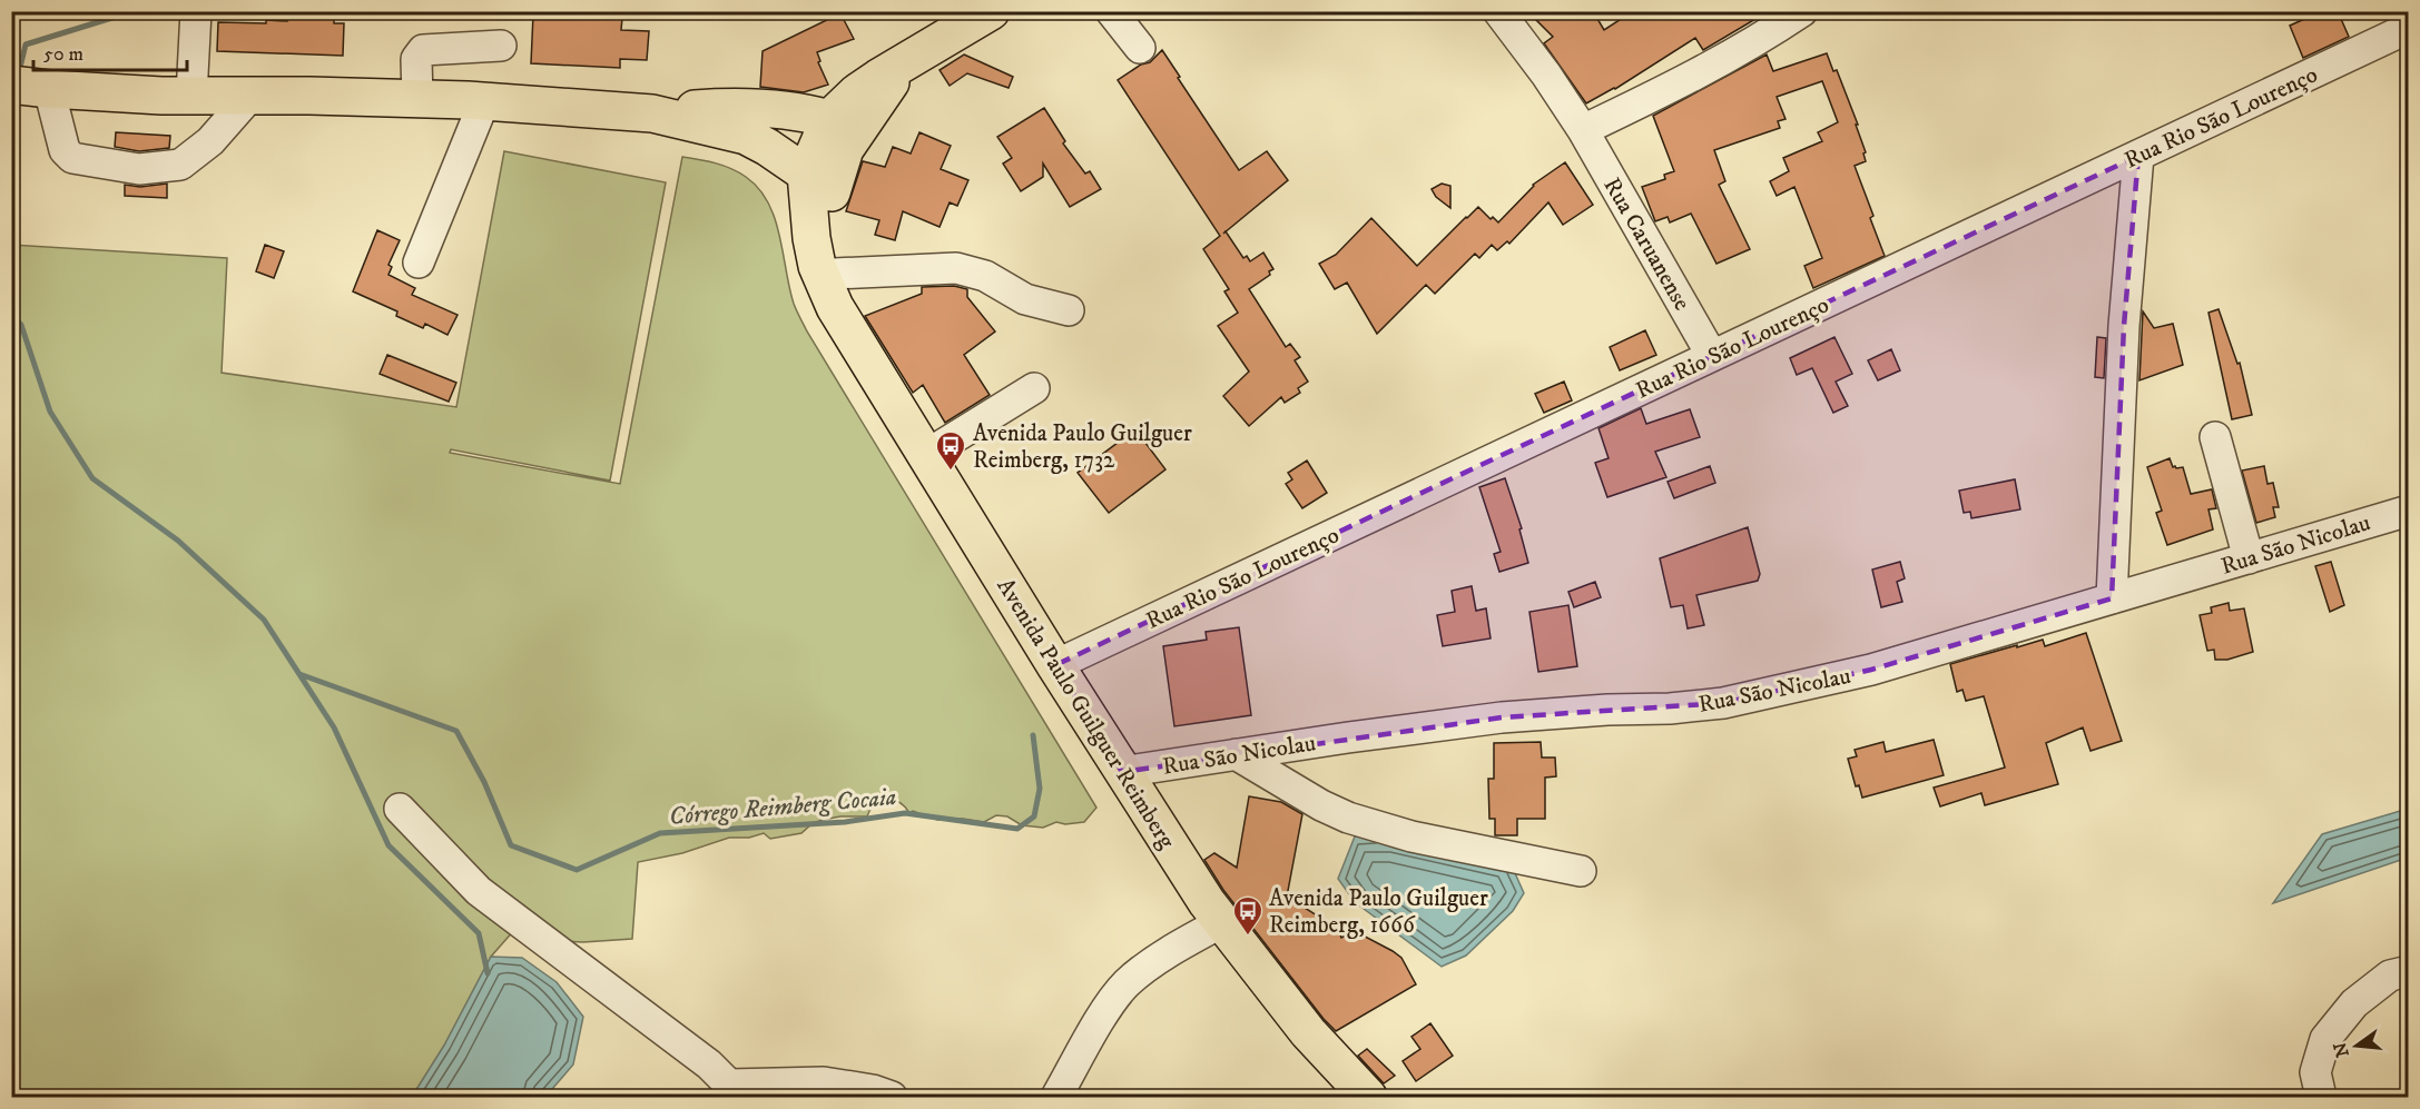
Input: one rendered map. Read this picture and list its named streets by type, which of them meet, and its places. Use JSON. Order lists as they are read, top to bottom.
{
  "streets": {
    "main road": ["Avenida Paulo Guilguer Reimberg"],
    "street": ["Rua Rio São Lourenço", "Rua Caruanense", "Rua São Nicolau"]
  },
  "crossings": [
    ["Rua Rio São Lourenço", "Rua Caruanense"],
    ["Rua Rio São Lourenço", "Avenida Paulo Guilguer Reimberg"],
    ["Rua São Nicolau", "Avenida Paulo Guilguer Reimberg"]
  ],
  "water": ["Córrego Reimberg Cocaia"],
  "places": {
    "bus stop": ["Avenida Paulo Guilguer Reimberg, 1732", "Avenida Paulo Guilguer Reimberg, 1666"]
  },
  "scale_bar": "50 m",
  "north": "left"
}
